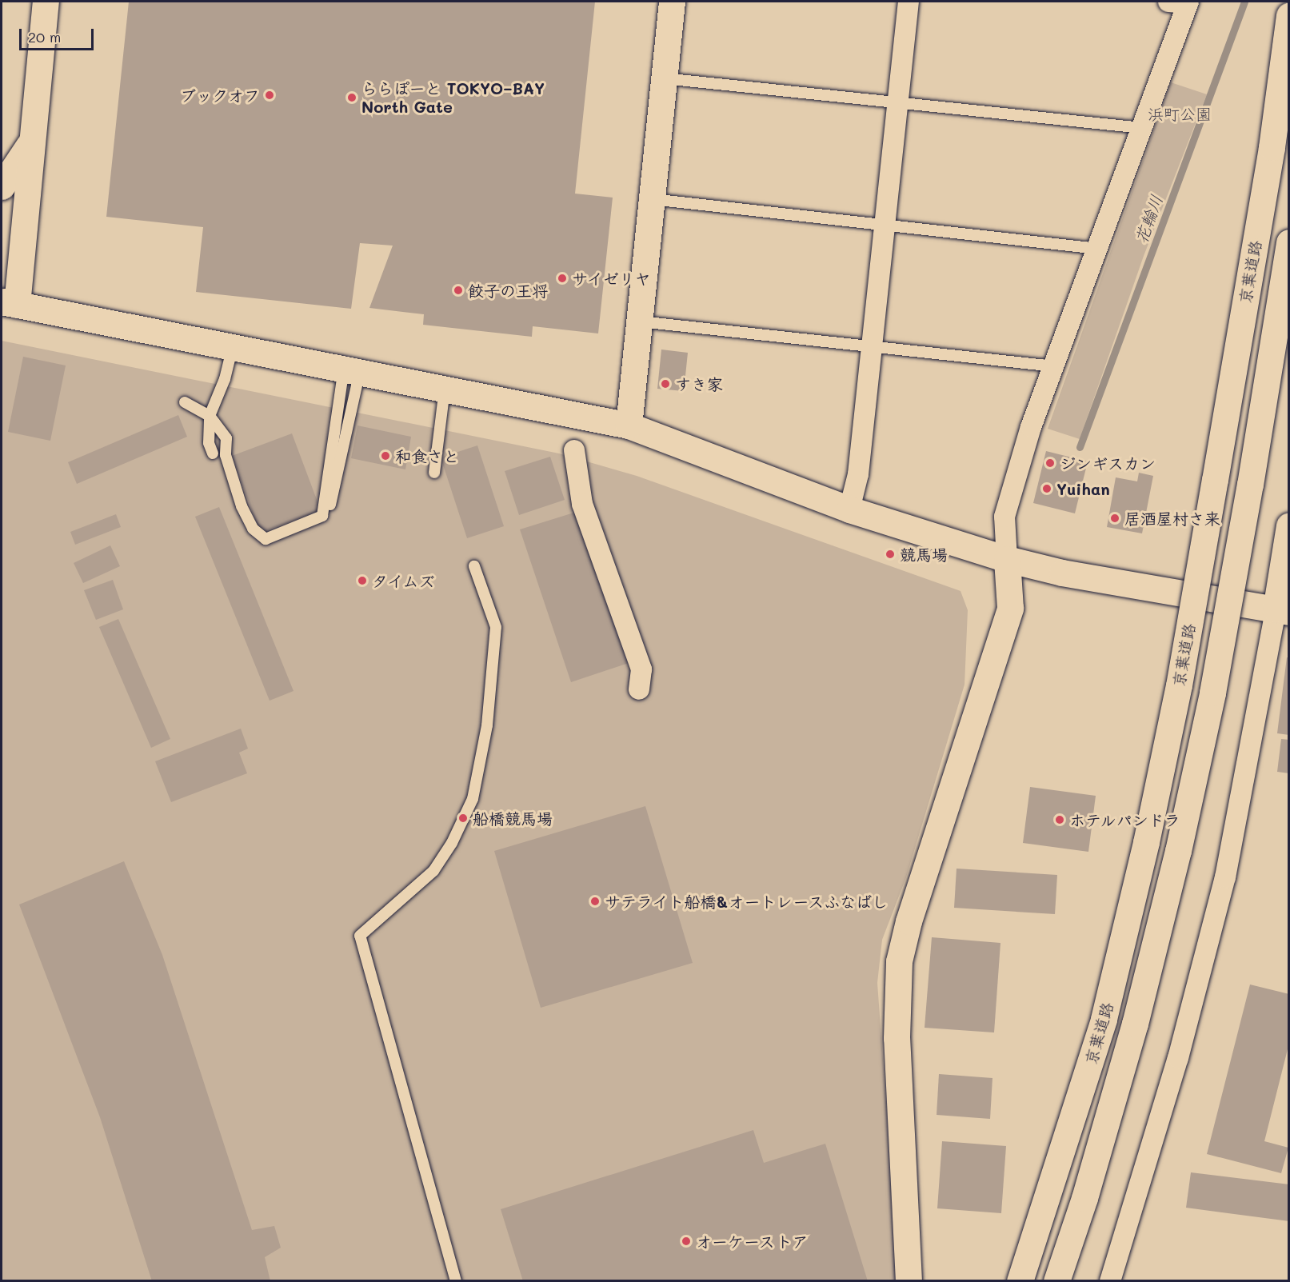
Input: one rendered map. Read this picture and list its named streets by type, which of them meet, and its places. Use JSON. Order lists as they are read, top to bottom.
{
  "streets": {
    "main road": ["京葉道路"]
  },
  "water": ["花輪川"],
  "parks": ["浜町公園"],
  "places": [
    "ブックオフ",
    "ららぽーと TOKYO−BAY North Gate",
    "サイゼリヤ",
    "餃子の王将",
    "すき家",
    "和食さと",
    "ジンギスカン",
    "Yuihan",
    "居酒屋村さ来",
    "競馬場",
    "タイムズ",
    "船橋競馬場",
    "ホテルパンドラ",
    "サテライト船橋&オートレースふなばし",
    "オーケーストア"
  ],
  "scale_bar": "20 m"
}
